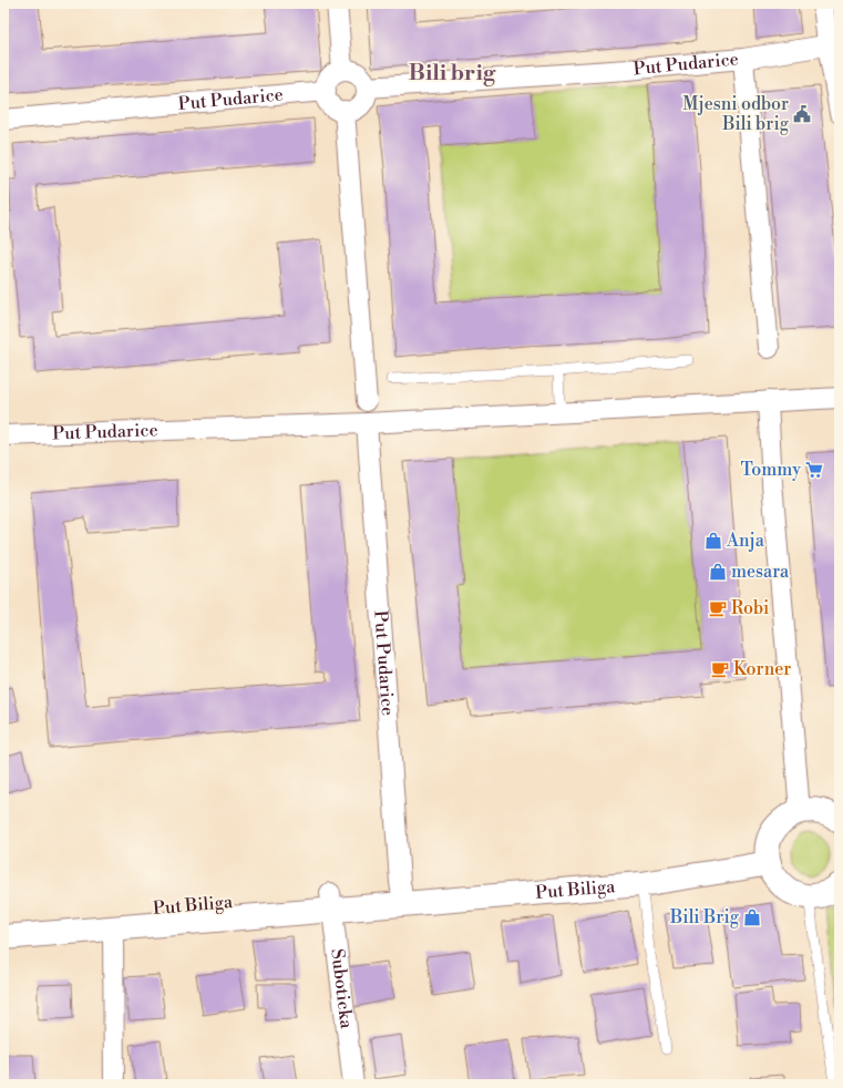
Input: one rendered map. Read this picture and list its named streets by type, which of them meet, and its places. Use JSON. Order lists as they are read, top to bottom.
{
  "streets": {
    "street": ["Put Pudarice", "Put Biliga", "Suboticka"]
  },
  "crossings": [
    ["Put Pudarice", "Put Biliga"],
    ["Put Biliga", "Suboticka"]
  ],
  "districts": ["Bili brig"],
  "places": {
    "public building": ["Mjesni odbor Bili brig"],
    "supermarket": ["Tommy"],
    "shop": ["Anja", "mesara", "Bili Brig"],
    "cafe": ["Robi", "Korner"]
  }
}
